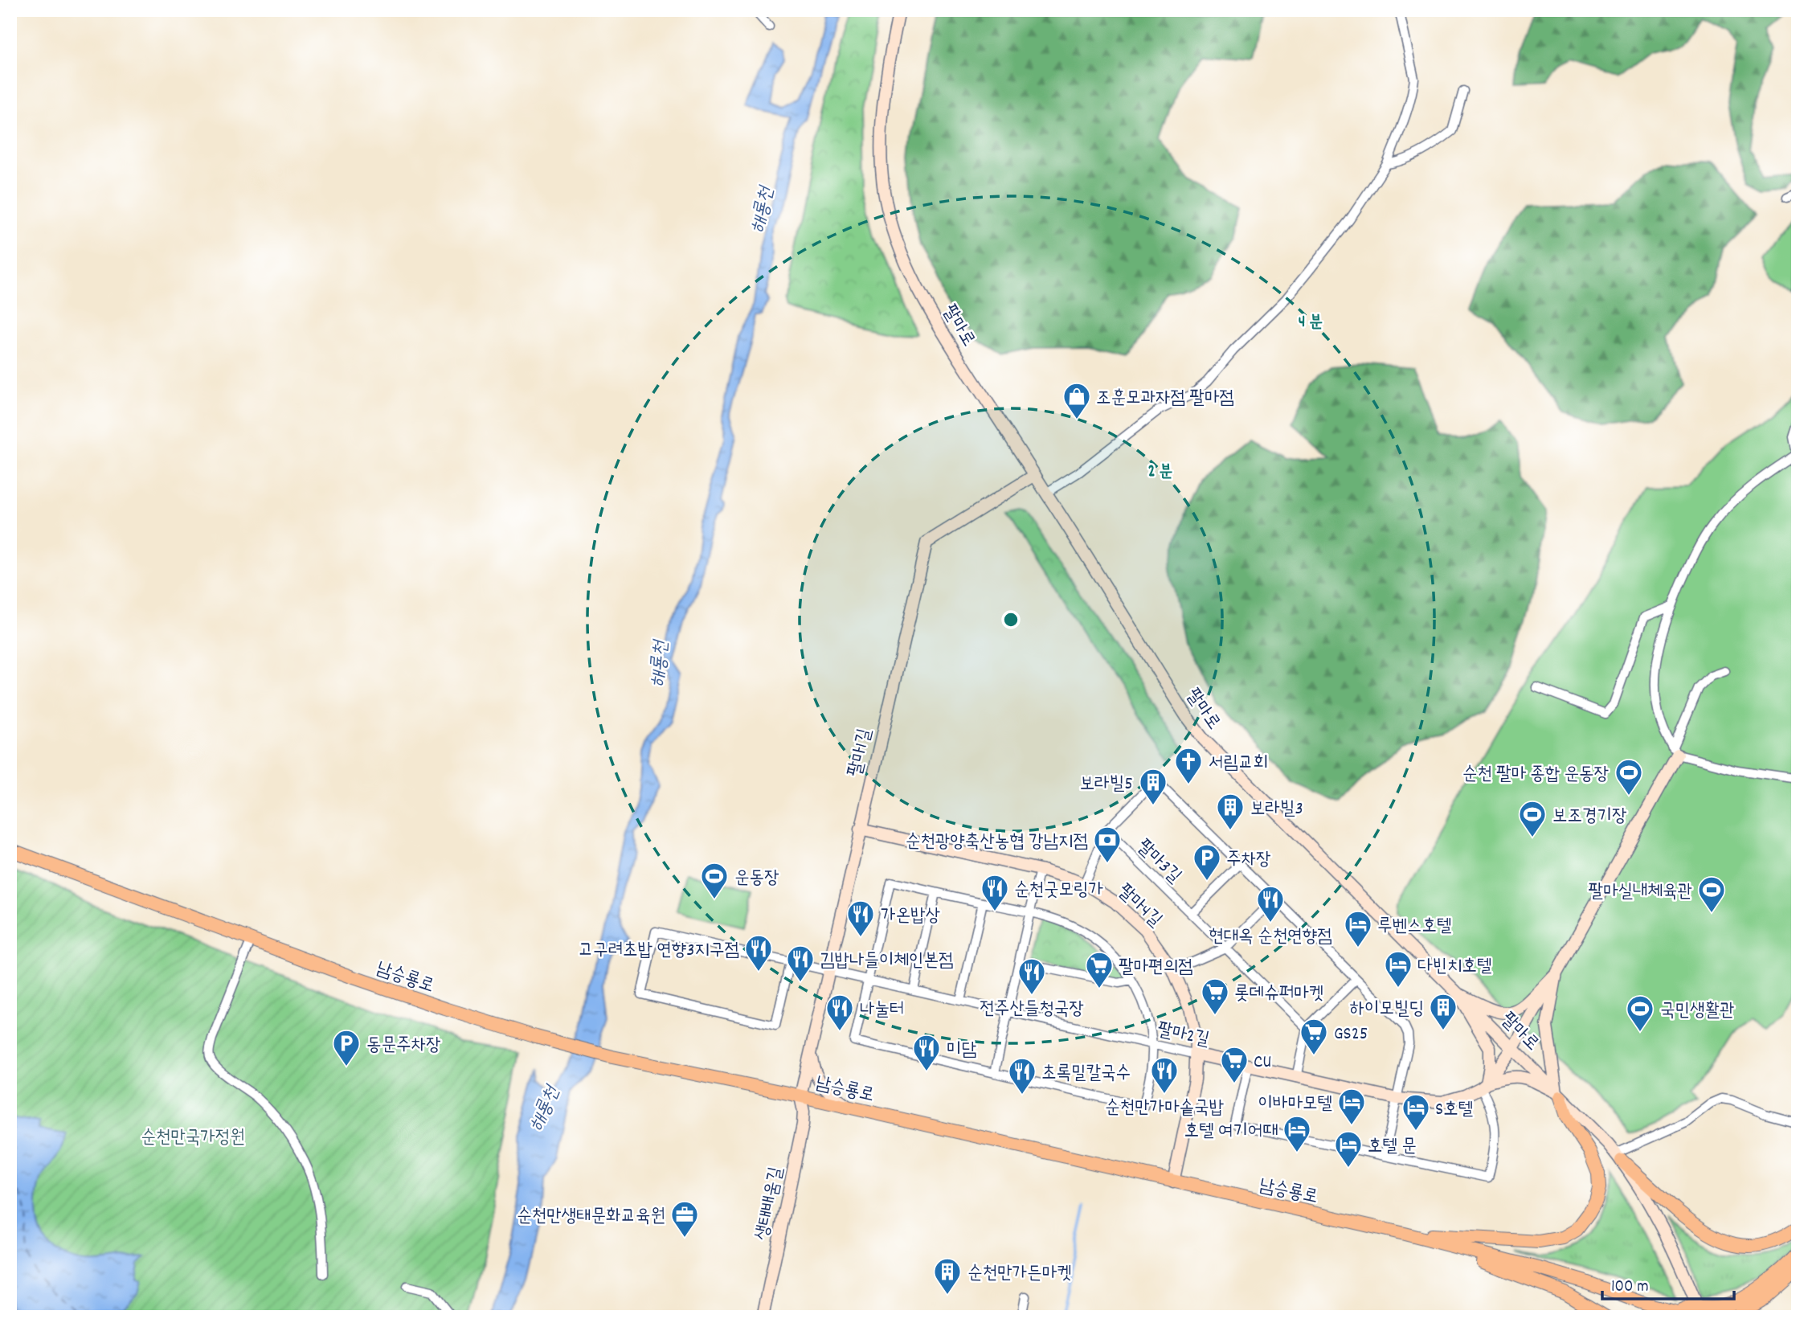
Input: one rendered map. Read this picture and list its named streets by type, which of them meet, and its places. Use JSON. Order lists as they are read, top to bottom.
{
  "streets": {
    "main road": ["남승룡로"],
    "street": [
      "팔마로",
      "팔마1길",
      "팔마3길",
      "팔마4길",
      "팔마2길",
      "생태배움길"
    ]
  },
  "crossings": [
    ["팔마로", "팔마1길"],
    ["팔마로", "팔마2길"],
    ["팔마1길", "팔마4길"],
    ["팔마1길", "남승룡로"],
    ["팔마1길", "팔마2길"],
    ["팔마1길", "생태배움길"],
    ["팔마4길", "남승룡로"],
    ["팔마4길", "팔마2길"],
    ["남승룡로", "생태배움길"]
  ],
  "water": ["해룡천"],
  "parks": ["순천만국가정원"],
  "places": {
    "shop": ["조훈모과자점 팔마점"],
    "church": ["서림교회"],
    "sports": [
      "순천 팔마 종합 운동장",
      "보조경기장",
      "운동장",
      "팔마실내체육관",
      "국민생활관"
    ],
    "building": [
      "보라빌5",
      "보라빌3",
      "하이모빌딩",
      "순천만가든마켓"
    ],
    "bank": ["순천광양축산농협 강남지점"],
    "parking": ["주차장", "동문주차장"],
    "restaurant": [
      "순천굿모링가",
      "현대옥 순천연향점",
      "가온밥상",
      "고구려초밥 연향3지구점",
      "김밥나들이체인본점",
      "전주산들청국장",
      "나눌터",
      "미담",
      "순천만가마솥국밥",
      "초록밀칼국수"
    ],
    "hotel": [
      "루벤스호텔",
      "다빈치호텔",
      "이바마모텔",
      "S호텔",
      "호텔 여기어때",
      "호텔 문"
    ],
    "supermarket": [
      "팔마편의점",
      "롯데슈퍼마켓",
      "GS25",
      "CU"
    ],
    "office": ["순천만생태문화교육원"]
  },
  "scale_bar": "100 m",
  "rings": ["4 분", "2 분"]
}
